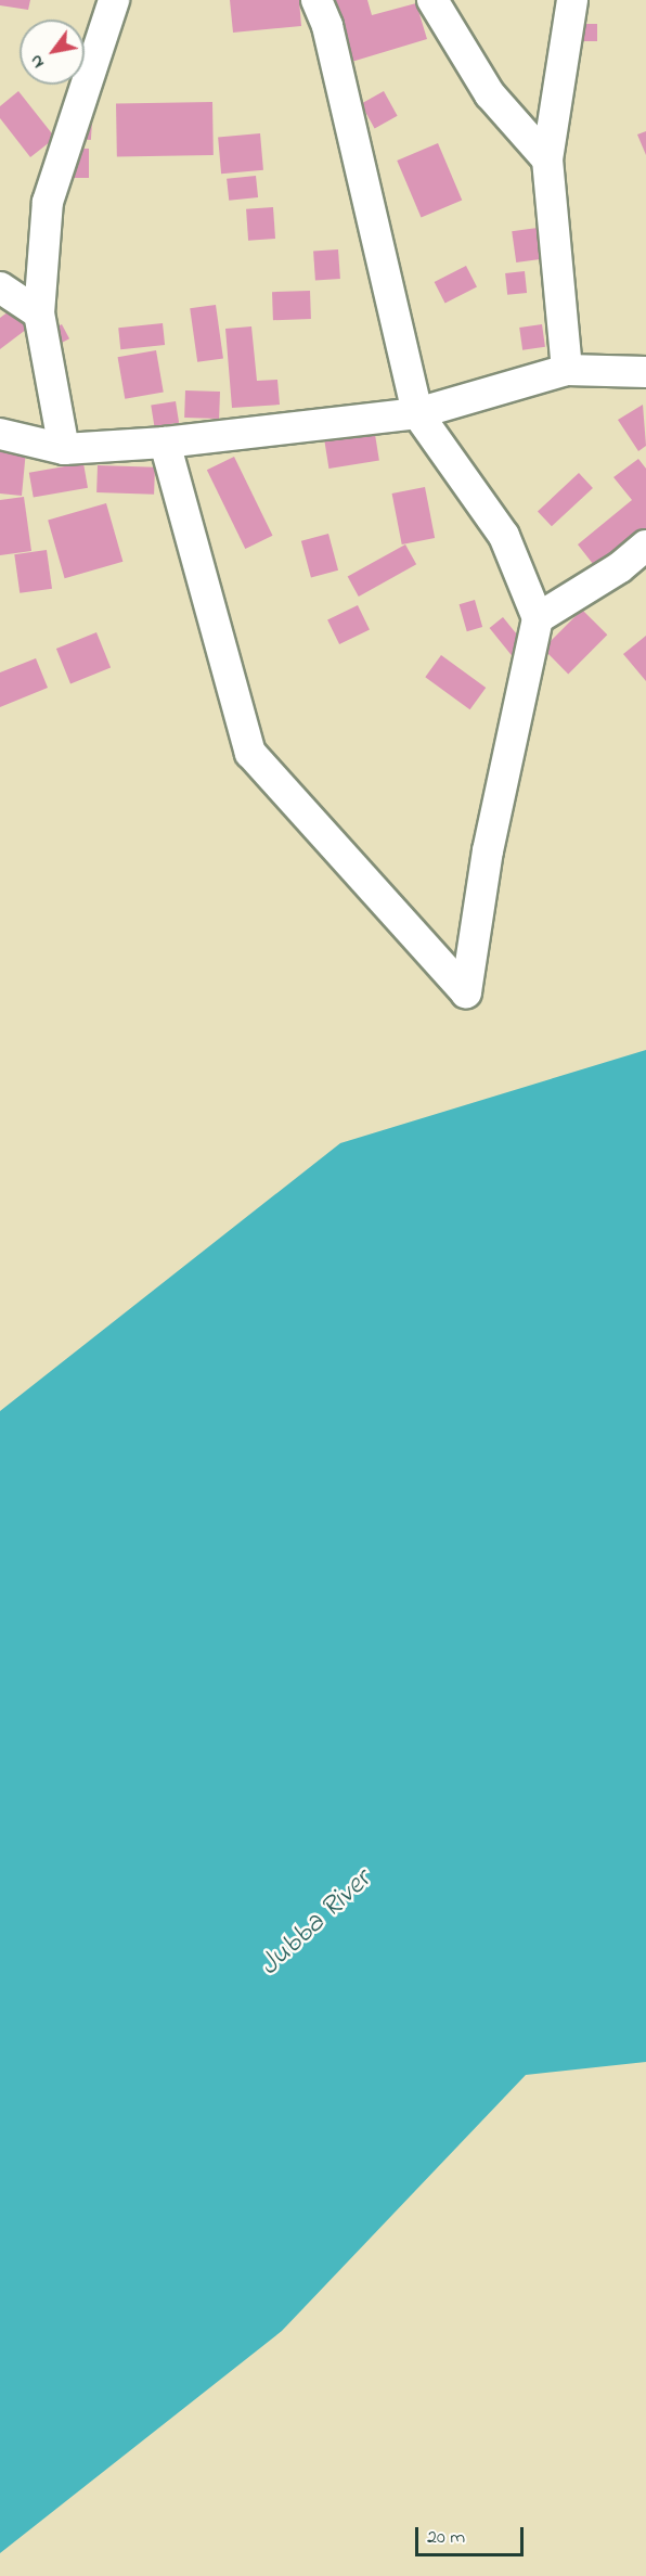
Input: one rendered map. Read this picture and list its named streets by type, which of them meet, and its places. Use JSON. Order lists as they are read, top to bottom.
{
  "water": ["Jubba River"],
  "scale_bar": "20 m",
  "north": "bottom left"
}
